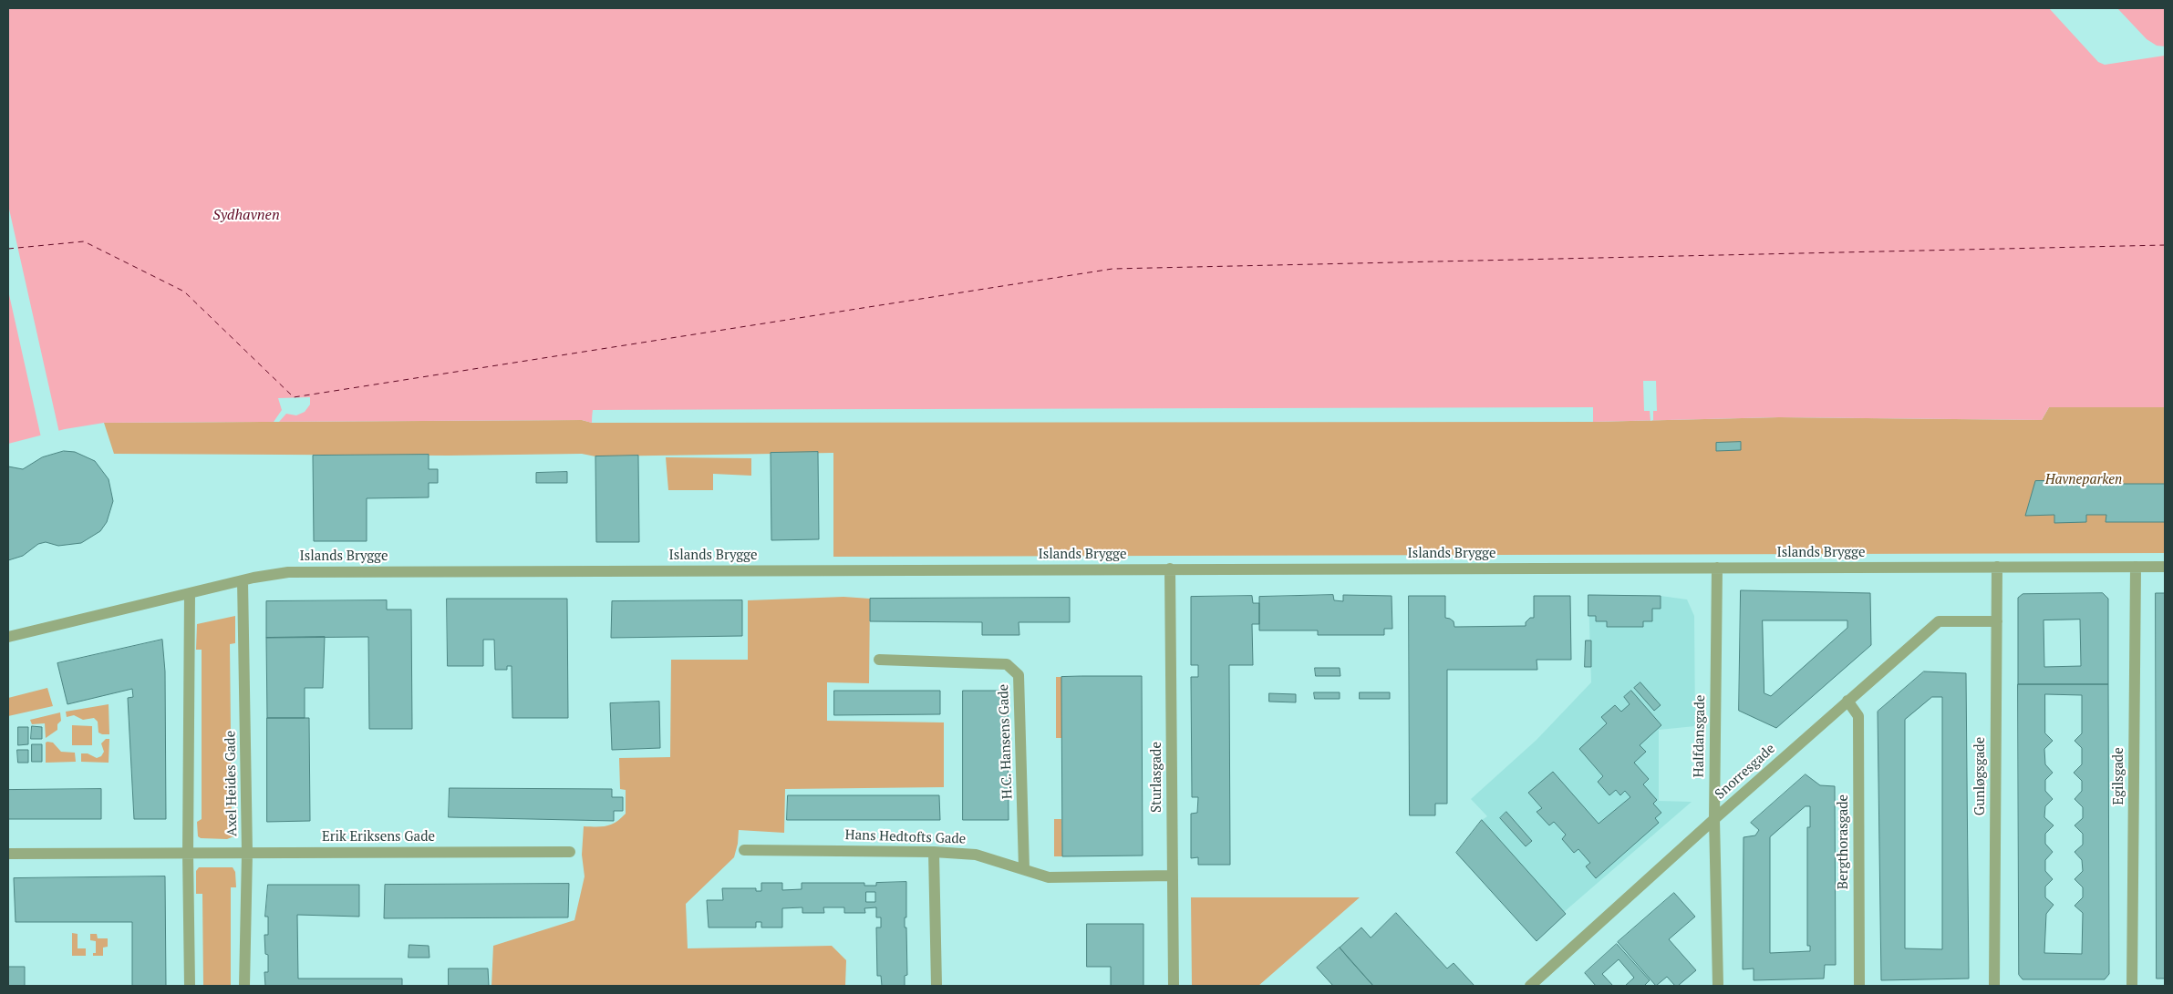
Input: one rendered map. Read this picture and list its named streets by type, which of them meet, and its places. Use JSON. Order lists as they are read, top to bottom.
{
  "streets": {
    "street": [
      "Islands Brygge",
      "Halfdansgade",
      "H.C. Hansens Gade",
      "Snorresgade",
      "Gunløgsgade",
      "Egilsgade",
      "Sturlasgade",
      "Axel Heides Gade",
      "Erik Eriksens Gade",
      "Hans Hedtofts Gade",
      "Bergthorasgade"
    ]
  },
  "crossings": [
    ["Islands Brygge", "Halfdansgade"],
    ["Islands Brygge", "Gunløgsgade"],
    ["Islands Brygge", "Egilsgade"],
    ["Islands Brygge", "Sturlasgade"],
    ["Islands Brygge", "Axel Heides Gade"],
    ["Halfdansgade", "Snorresgade"],
    ["H.C. Hansens Gade", "Hans Hedtofts Gade"],
    ["Snorresgade", "Gunløgsgade"],
    ["Snorresgade", "Bergthorasgade"],
    ["Sturlasgade", "Hans Hedtofts Gade"],
    ["Axel Heides Gade", "Erik Eriksens Gade"]
  ],
  "water": ["Sydhavnen"],
  "parks": ["Havneparken"]
}
